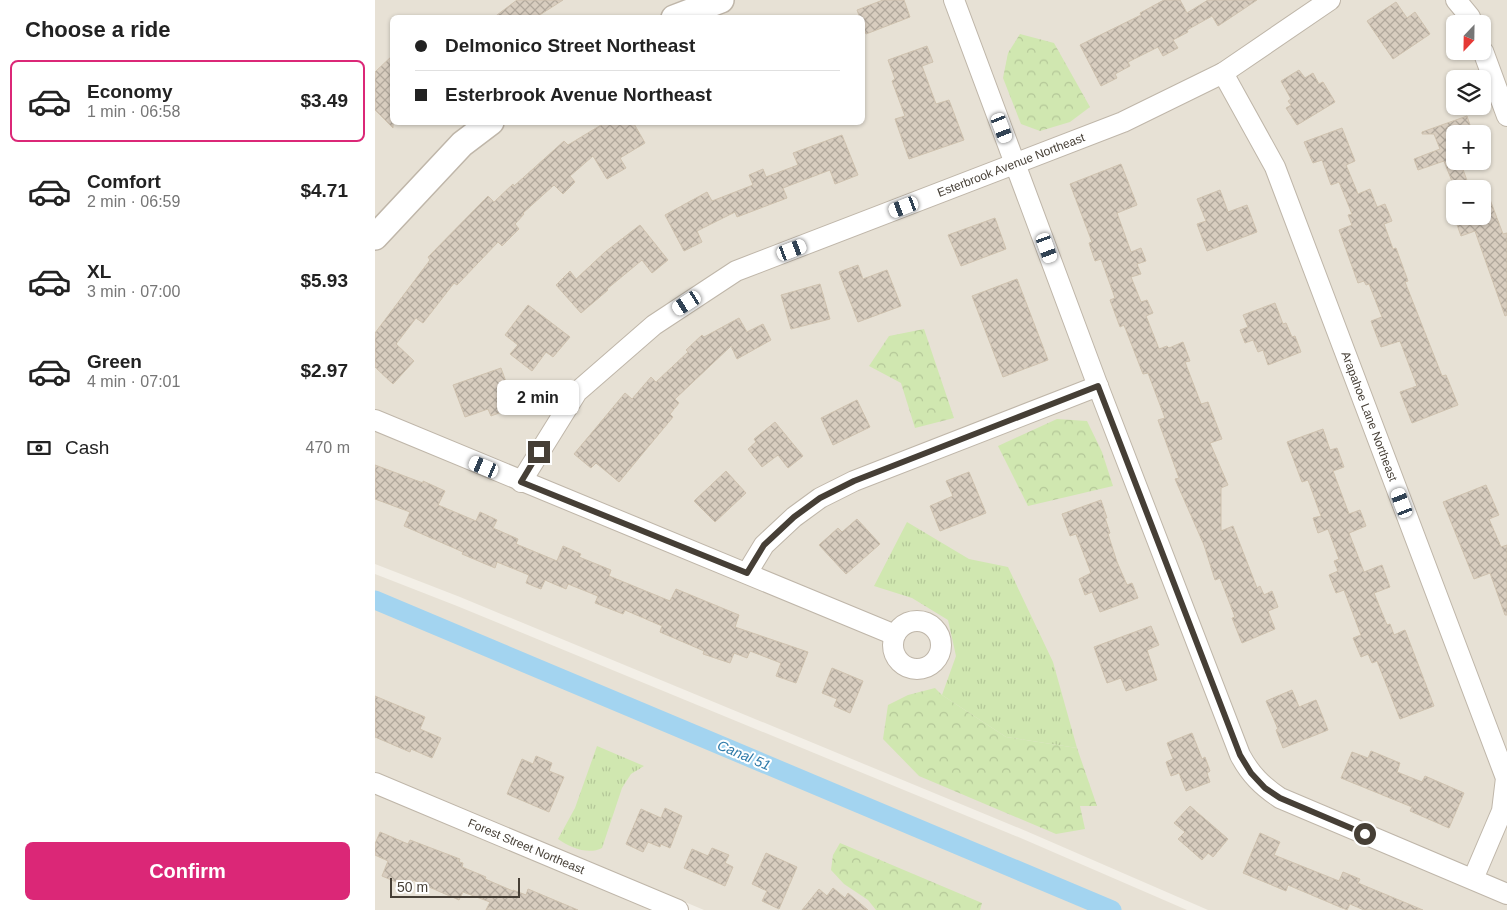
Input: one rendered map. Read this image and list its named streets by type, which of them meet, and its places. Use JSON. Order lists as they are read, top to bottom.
{
  "streets": {
    "street": ["Esterbrook Avenue Northeast", "Arapahoe Lane Northeast", "Forest Street Northeast"]
  },
  "crossings": [
    ["Esterbrook Avenue Northeast", "Arapahoe Lane Northeast"]
  ],
  "water": ["Canal 51"],
  "scale_bar": "50 m",
  "north": "bottom",
  "page": {
    "heading": "Choose a ride",
    "map_buttons": ["+", "−"],
    "banner": ["Delmonico Street Northeast", "Esterbrook Avenue Northeast"],
    "list": [
      {
        "name": "Economy",
        "note": "1 min · 06:58",
        "value": "$3.49"
      },
      {
        "name": "Comfort",
        "note": "2 min · 06:59",
        "value": "$4.71"
      },
      {
        "name": "XL",
        "note": "3 min · 07:00",
        "value": "$5.93"
      },
      {
        "name": "Green",
        "note": "4 min · 07:01",
        "value": "$2.97"
      }
    ],
    "bubble": "2 min",
    "pay": ["Cash", "470 m"],
    "buttons": "Confirm",
    "scale": "50 m"
  }
}
